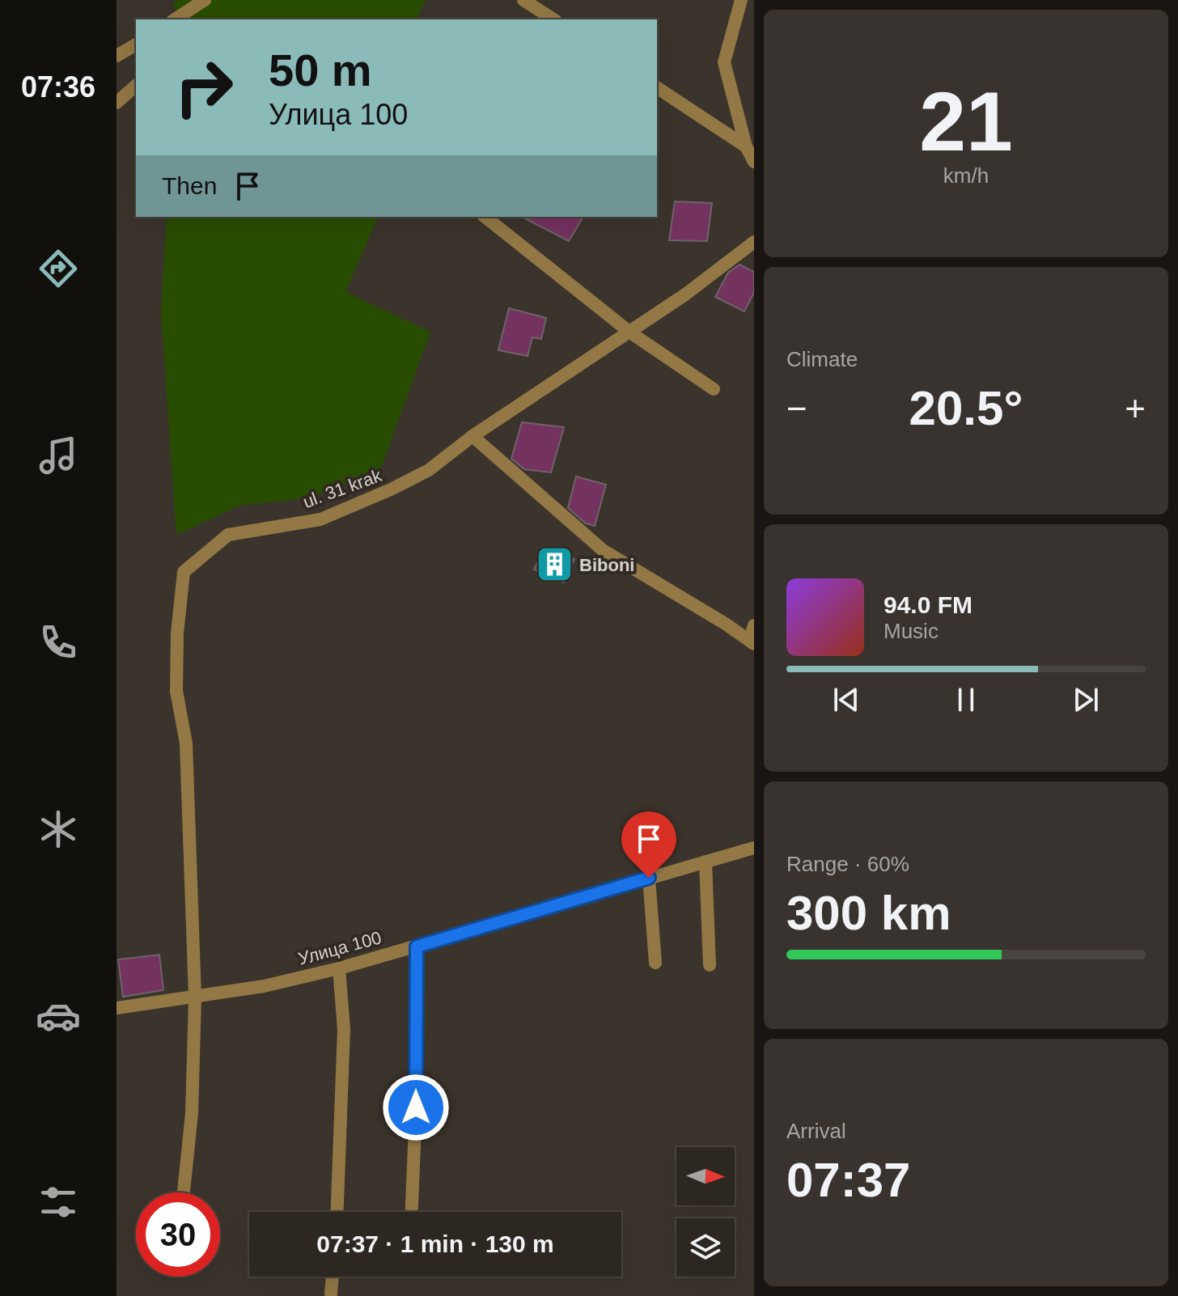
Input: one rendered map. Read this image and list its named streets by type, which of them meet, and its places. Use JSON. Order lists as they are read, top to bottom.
{
  "streets": {
    "street": ["ul. 31 krak", "Улица 100"]
  },
  "crossings": [
    ["ul. 31 krak", "Улица 100"]
  ],
  "places": {
    "building": ["Biboni"]
  },
  "north": "right",
  "page": {
    "tabs": "07:36",
    "tile": [
      ["21", "km/h"],
      "Climate",
      ["Range · 60%", "300 km"],
      ["Arrival", "07:37"]
    ],
    "turn": ["50 m", "Улица 100"],
    "then": "Then",
    "heat": ["−", "20.5°", "+"],
    "song": ["94.0 FM", "Music"],
    "limit": "30",
    "trip": "07:37 · 1 min · 130 m"
  }
}
